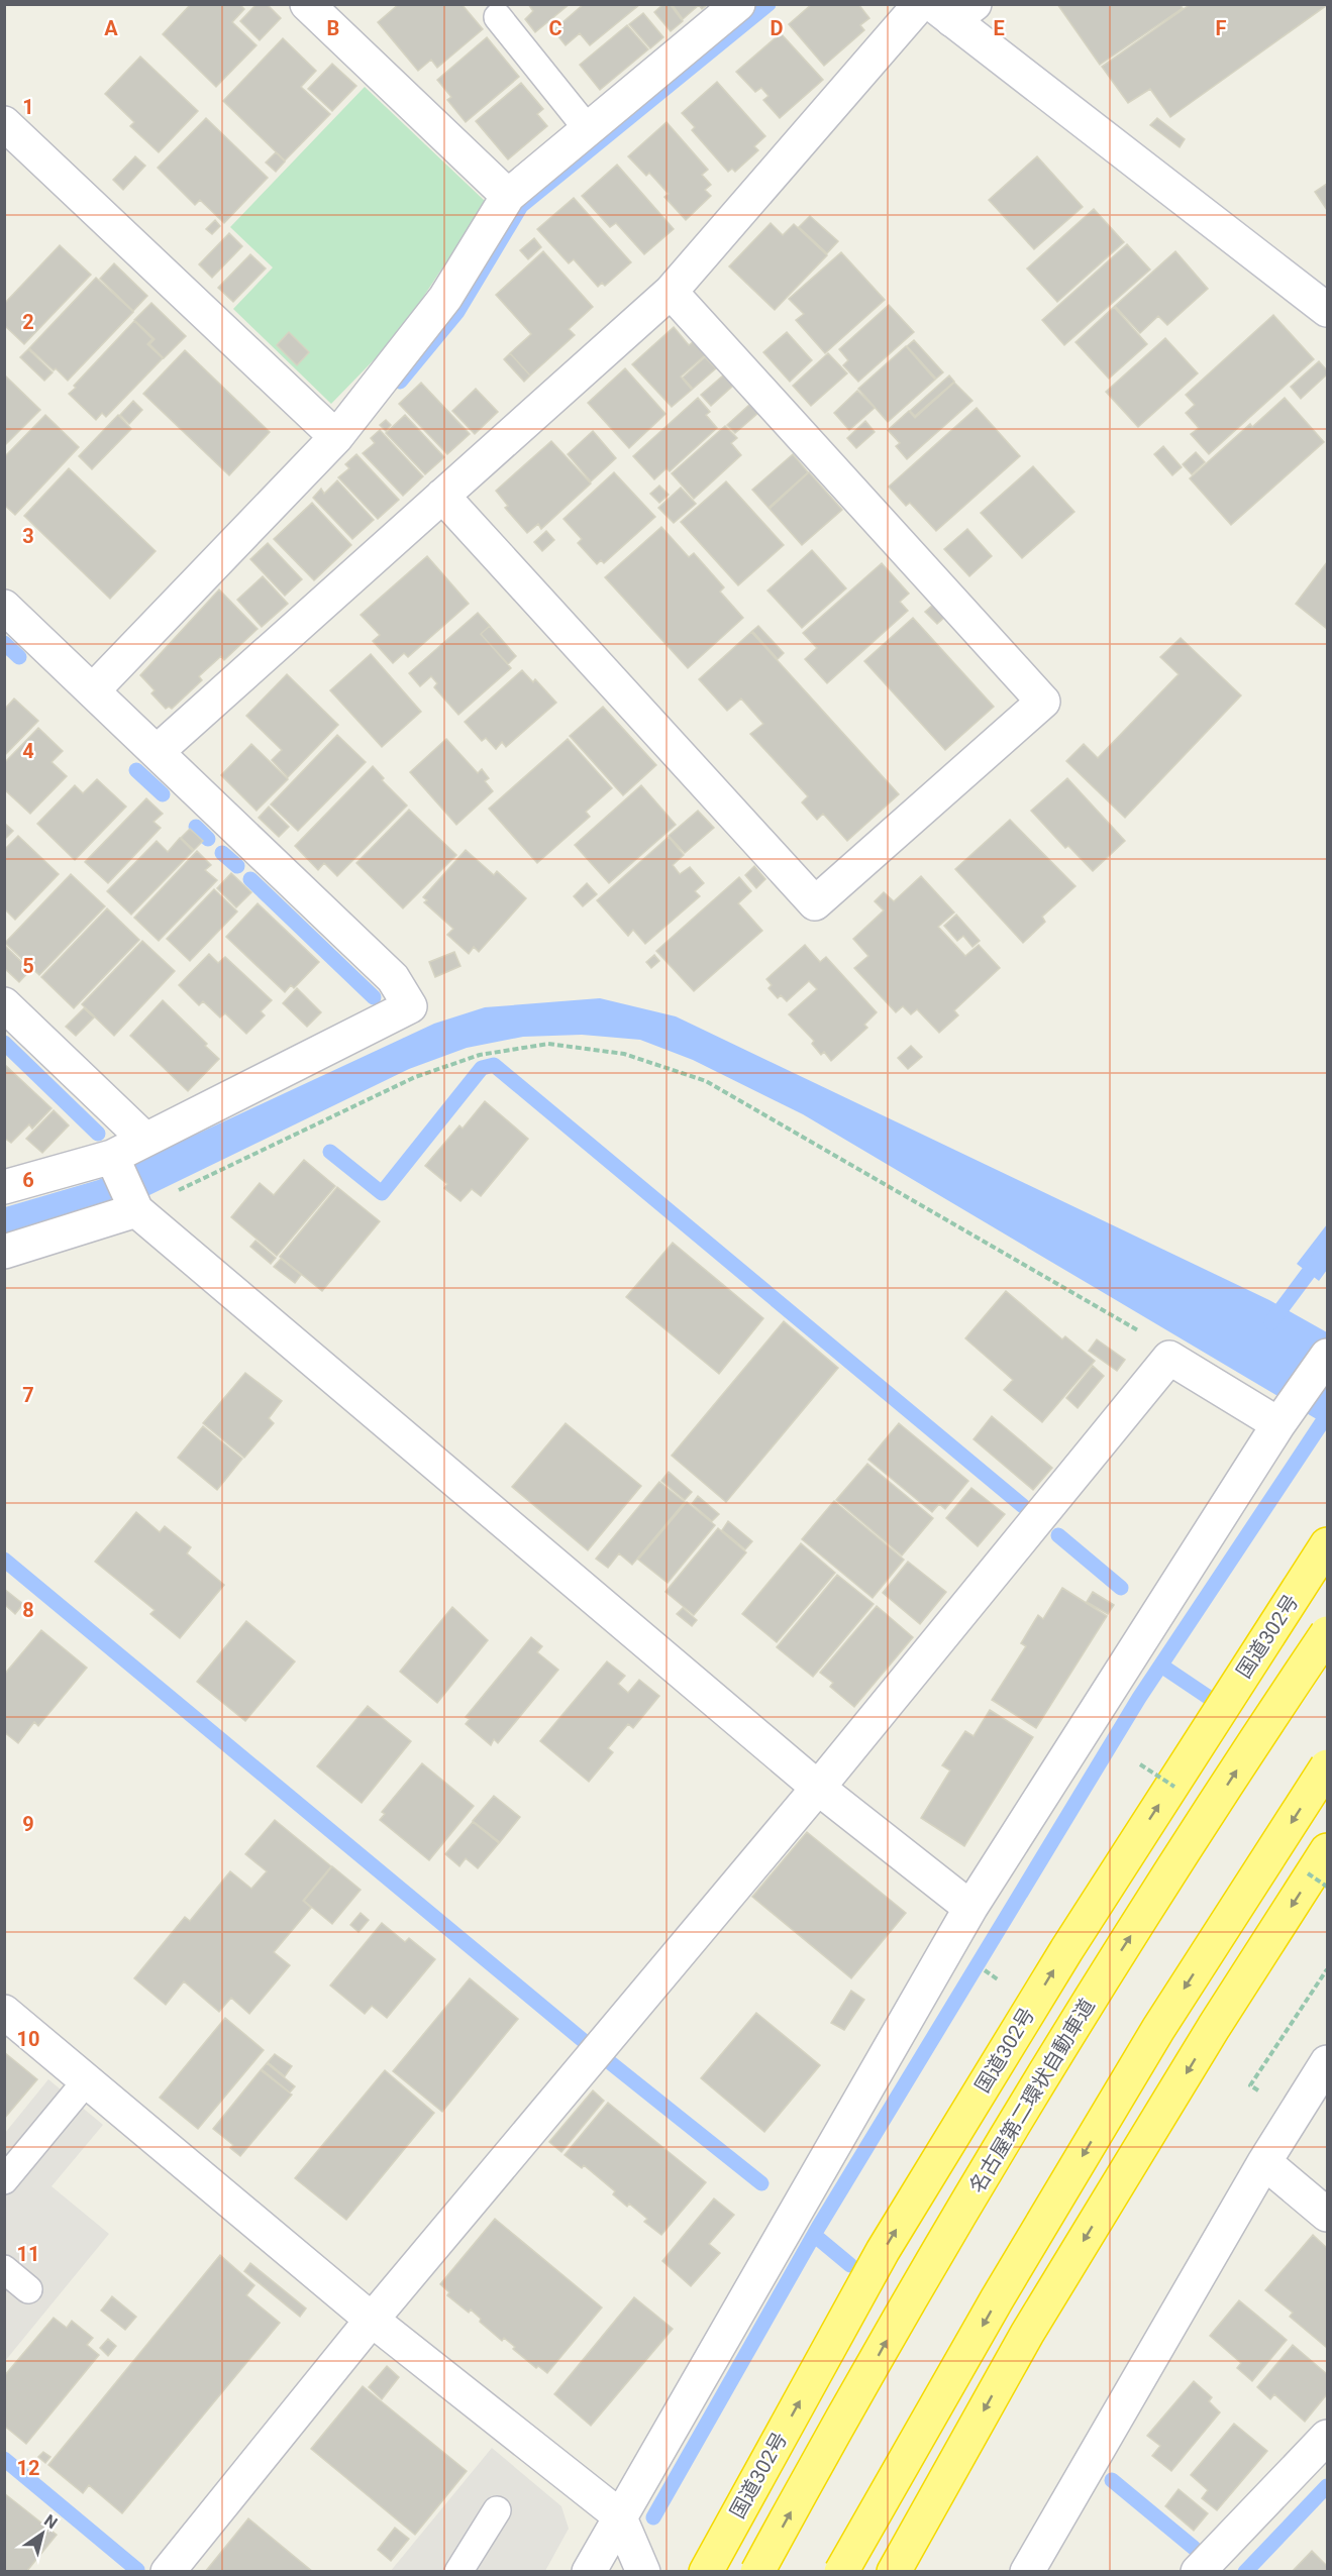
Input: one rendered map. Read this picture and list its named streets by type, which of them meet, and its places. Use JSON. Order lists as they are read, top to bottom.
{
  "streets": {
    "highway": ["国道302号", "名古屋第二環状自動車道"]
  },
  "north": "top right",
  "grid": {
    "columns": [
      "A",
      "B",
      "C",
      "D",
      "E",
      "F"
    ],
    "rows": [
      "1",
      "2",
      "3",
      "4",
      "5",
      "6",
      "7",
      "8",
      "9",
      "10",
      "11",
      "12"
    ]
  }
}
